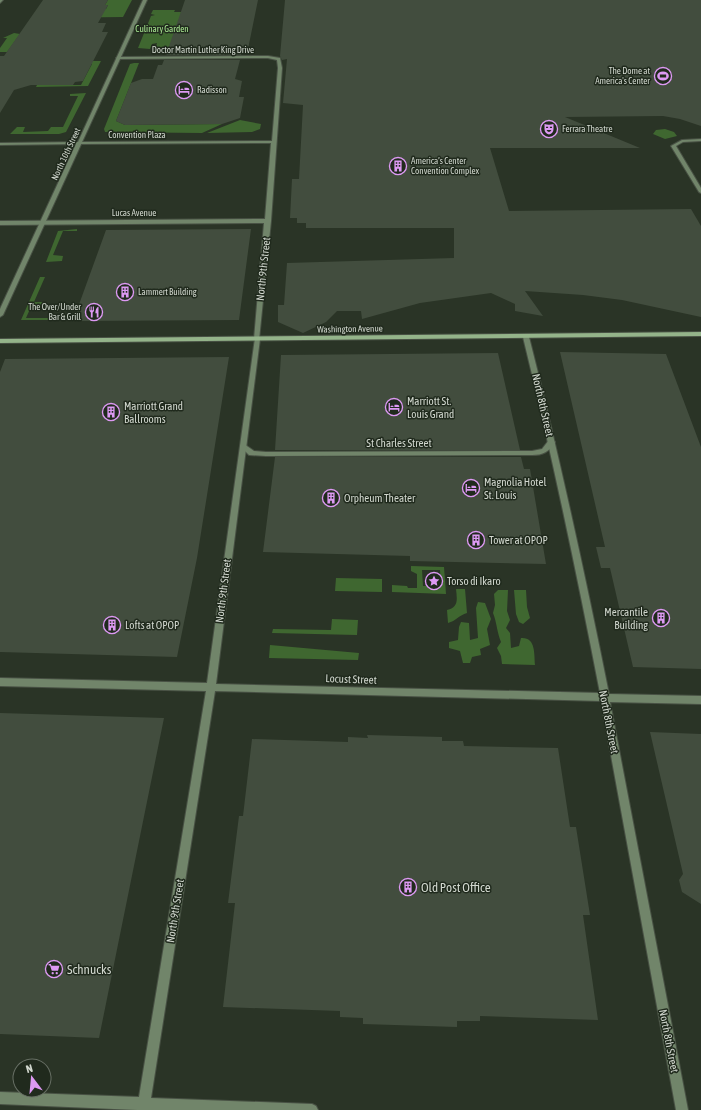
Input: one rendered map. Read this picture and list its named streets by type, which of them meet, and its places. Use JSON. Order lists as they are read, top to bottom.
{
  "streets": {
    "main road": ["Washington Avenue"],
    "street": [
      "Doctor Martin Luther King Drive",
      "Convention Plaza",
      "North 10th Street",
      "Lucas Avenue",
      "North 9th Street",
      "North 8th Street",
      "St Charles Street",
      "Locust Street"
    ]
  },
  "crossings": [
    ["Doctor Martin Luther King Drive", "North 10th Street"],
    ["Doctor Martin Luther King Drive", "North 9th Street"],
    ["Convention Plaza", "North 10th Street"],
    ["Convention Plaza", "North 9th Street"],
    ["North 10th Street", "Lucas Avenue"],
    ["Lucas Avenue", "North 9th Street"],
    ["North 9th Street", "Washington Avenue"],
    ["North 9th Street", "St Charles Street"],
    ["North 9th Street", "Locust Street"],
    ["Washington Avenue", "North 8th Street"],
    ["North 8th Street", "St Charles Street"],
    ["North 8th Street", "Locust Street"]
  ],
  "parks": ["Culinary Garden"],
  "places": {
    "sports": ["The Dome at America's Center"],
    "hotel": ["Radisson", "Marriott St. Louis Grand", "Magnolia Hotel St. Louis"],
    "theatre": ["Ferrara Theatre"],
    "building": [
      "America’s Center Convention Complex",
      "Lammert Building",
      "Marriott Grand Ballrooms",
      "Orpheum Theater",
      "Tower at OPOP",
      "Mercantile Building",
      "Lofts at OPOP",
      "Old Post Office"
    ],
    "restaurant": ["The Over/Under Bar & Grill"],
    "place": ["Torso di Ikaro"],
    "supermarket": ["Schnucks"]
  },
  "north": "top"
}
